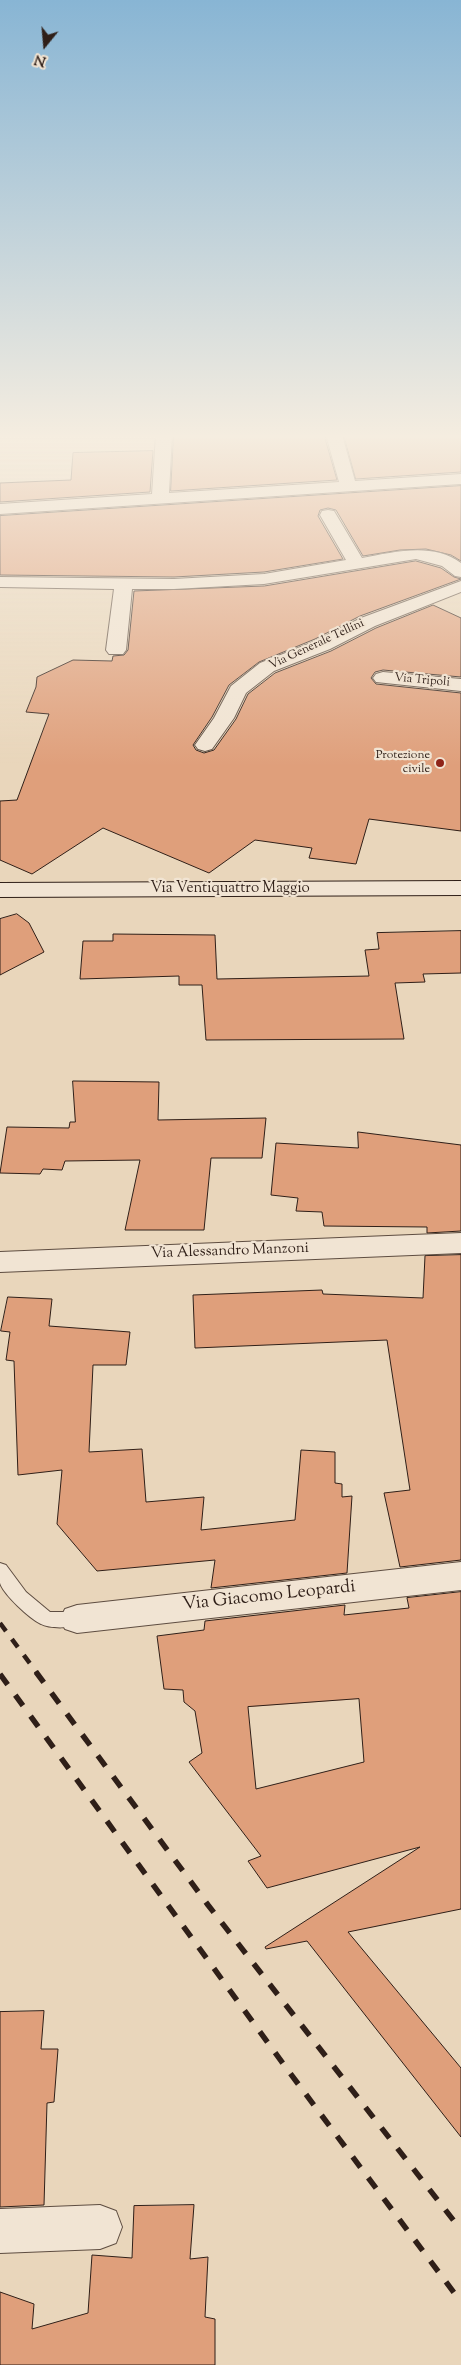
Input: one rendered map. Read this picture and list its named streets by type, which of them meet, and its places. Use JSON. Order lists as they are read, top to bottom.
{
  "streets": {
    "street": [
      "Via Generale Tellini",
      "Via Tripoli",
      "Via Ventiquattro Maggio",
      "Via Alessandro Manzoni",
      "Via Giacomo Leopardi"
    ]
  },
  "places": ["Protezione civile"],
  "north": "bottom"
}
